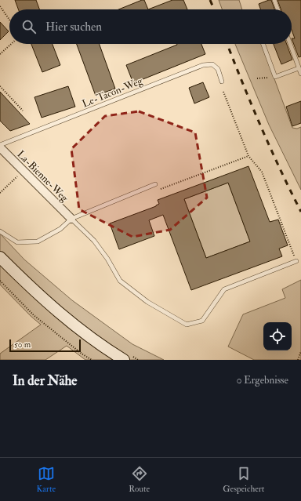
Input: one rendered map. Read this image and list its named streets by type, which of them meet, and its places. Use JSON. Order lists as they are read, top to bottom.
{
  "streets": {
    "street": ["La-Bienne-Weg"],
    "lane": ["Le-Tacon-Weg"]
  },
  "crossings": [
    ["Le-Tacon-Weg", "La-Bienne-Weg"]
  ],
  "scale_bar": "50 m",
  "page": {
    "search": "Hier suchen",
    "scale": "50 m",
    "heading": ["In der Nähe", "0 Ergebnisse"],
    "nav": ["Karte", "Route", "Gespeichert"]
  }
}
